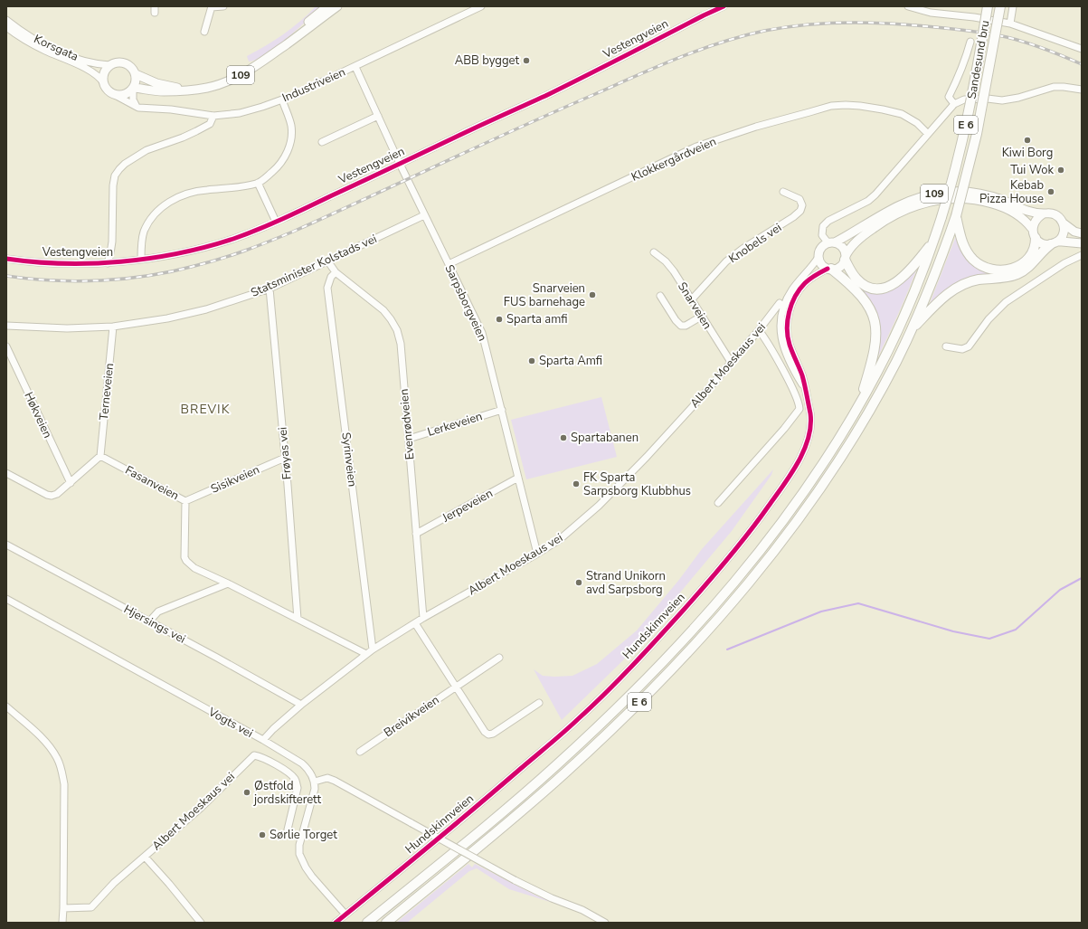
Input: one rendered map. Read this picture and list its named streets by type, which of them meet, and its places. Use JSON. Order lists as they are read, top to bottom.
{
  "streets": {
    "highway": ["Sandesund bru", "E 6"],
    "main road": ["109"],
    "street": [
      "Vestengveien",
      "Korsgata",
      "Industriveien",
      "Klokkergårdveien",
      "Knobels vei",
      "Statsminister Kolstads vei",
      "Sarpsborgveien",
      "Snarveien",
      "Albert Moeskaus vei",
      "Terneveien",
      "Høkveien",
      "Evenrødveien",
      "Lerkeveien",
      "Frøyas vei",
      "Syrinveien",
      "Sisikveien",
      "Fasanveien",
      "Jerpeveien",
      "Hjersings vei",
      "Hundskinnveien",
      "Breivikveien",
      "Vogts vei"
    ]
  },
  "crossings": [
    ["Vestengveien", "Sarpsborgveien"],
    ["Korsgata", "109"],
    ["Korsgata", "Industriveien"],
    ["Sandesund bru", "E 6"],
    ["109", "Industriveien"],
    ["109", "E 6"],
    ["109", "Hundskinnveien"],
    ["Industriveien", "Sarpsborgveien"],
    ["E 6", "Hundskinnveien"],
    ["Klokkergårdveien", "Sarpsborgveien"],
    ["Knobels vei", "Snarveien"],
    ["Statsminister Kolstads vei", "Sarpsborgveien"],
    ["Statsminister Kolstads vei", "Terneveien"],
    ["Statsminister Kolstads vei", "Evenrødveien"],
    ["Statsminister Kolstads vei", "Frøyas vei"],
    ["Sarpsborgveien", "Albert Moeskaus vei"],
    ["Sarpsborgveien", "Lerkeveien"],
    ["Sarpsborgveien", "Jerpeveien"],
    ["Snarveien", "Albert Moeskaus vei"],
    ["Albert Moeskaus vei", "Evenrødveien"],
    ["Albert Moeskaus vei", "Syrinveien"],
    ["Albert Moeskaus vei", "Fasanveien"],
    ["Albert Moeskaus vei", "Hjersings vei"],
    ["Albert Moeskaus vei", "Vogts vei"],
    ["Terneveien", "Fasanveien"],
    ["Evenrødveien", "Lerkeveien"],
    ["Evenrødveien", "Syrinveien"],
    ["Evenrødveien", "Jerpeveien"],
    ["Frøyas vei", "Sisikveien"],
    ["Frøyas vei", "Fasanveien"],
    ["Syrinveien", "Fasanveien"],
    ["Sisikveien", "Fasanveien"]
  ],
  "districts": ["BREVIK"],
  "places": [
    "ABB bygget",
    "Kiwi Borg",
    "Tui Wok",
    "Kebab Pizza House",
    "Snarveien FUS barnehage",
    "Sparta amfi",
    "Sparta Amfi",
    "Spartabanen",
    "FK Sparta Sarpsborg Klubbhus",
    "Strand Unikorn avd Sarpsborg",
    "Østfold jordskifterett",
    "Sørlie Torget"
  ]
}
